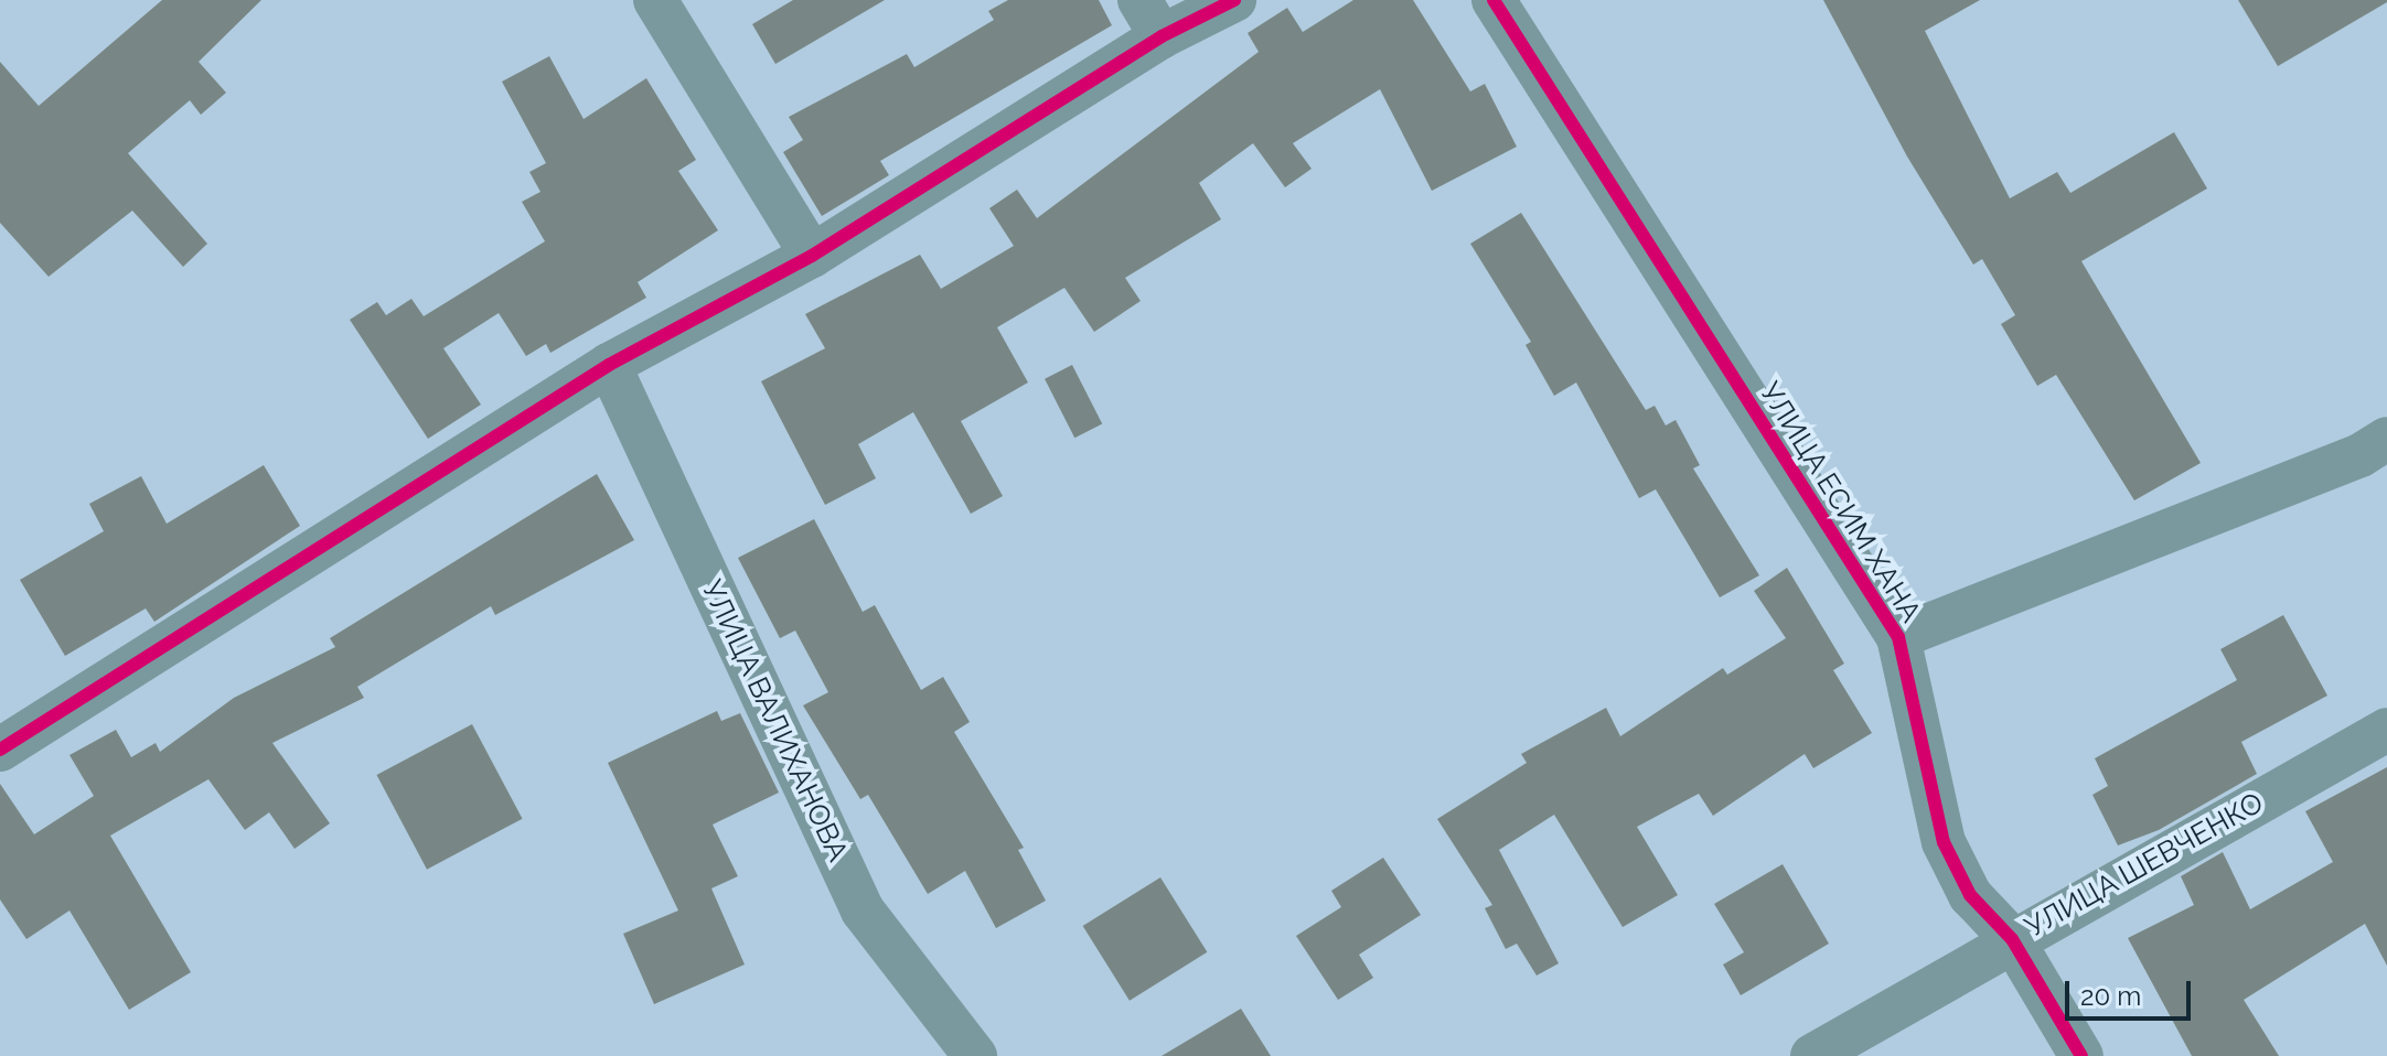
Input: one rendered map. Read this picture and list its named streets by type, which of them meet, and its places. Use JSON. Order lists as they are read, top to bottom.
{
  "streets": {
    "street": ["УЛИЦА ЕСИМ ХАНА", "УЛИЦА ВАЛИХАНОВА", "УЛИЦА ШЕВЧЕНКО"]
  },
  "crossings": [
    ["УЛИЦА ЕСИМ ХАНА", "УЛИЦА ШЕВЧЕНКО"]
  ],
  "scale_bar": "20 m"
}
